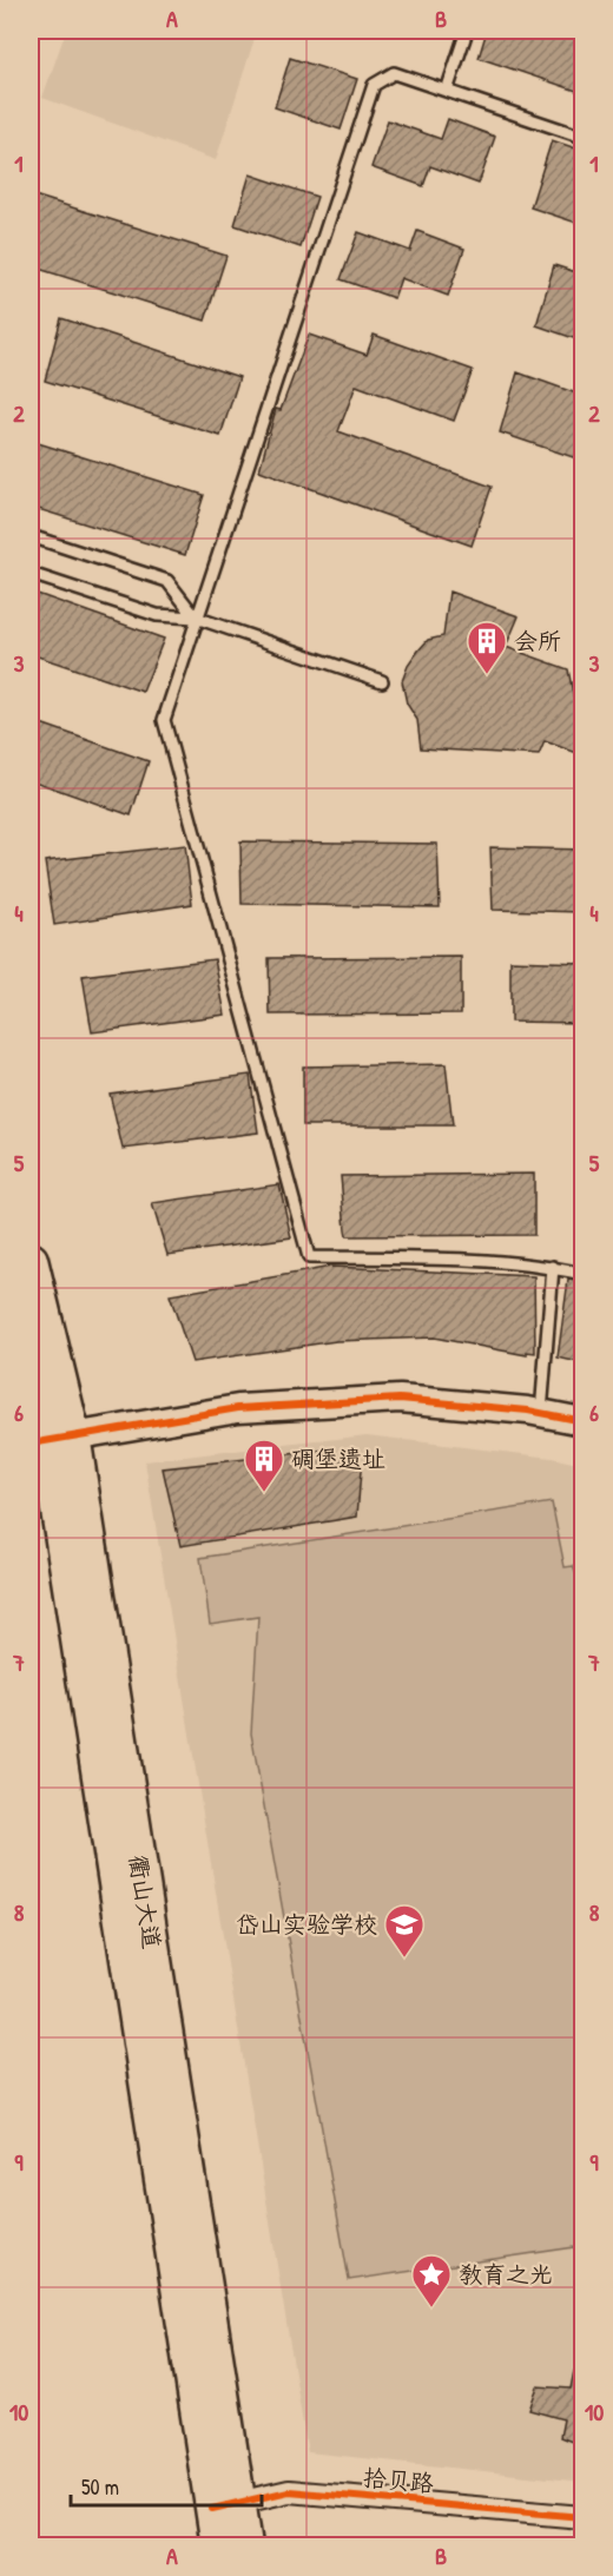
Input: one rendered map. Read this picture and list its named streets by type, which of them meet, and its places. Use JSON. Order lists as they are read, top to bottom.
{
  "streets": {
    "main road": ["衢山大道"],
    "street": ["拾贝路"]
  },
  "crossings": [
    ["衢山大道", "拾贝路"]
  ],
  "places": {
    "building": ["会所", "碉堡遗址"],
    "school or university": ["岱山实验学校"],
    "place": ["教育之光"]
  },
  "scale_bar": "50 m",
  "grid": {
    "columns": ["A", "B"],
    "rows": [
      "1",
      "2",
      "3",
      "4",
      "5",
      "6",
      "7",
      "8",
      "9",
      "10"
    ]
  }
}
